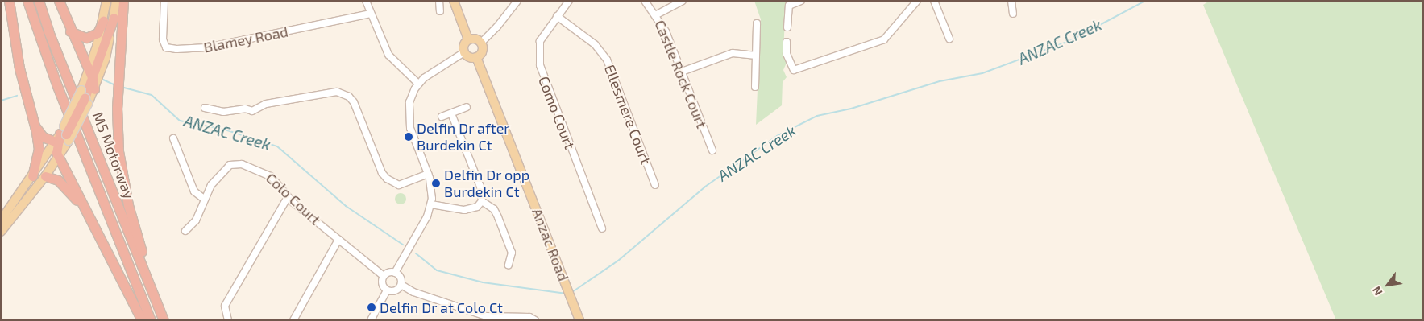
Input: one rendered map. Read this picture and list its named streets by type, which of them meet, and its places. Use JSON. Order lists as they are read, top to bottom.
{
  "streets": {
    "highway": ["M5 Motorway"],
    "main road": ["Anzac Road"],
    "street": [
      "Blamey Road",
      "Castle Rock Court",
      "Como Court",
      "Ellesmere Court",
      "Colo Court"
    ]
  },
  "crossings": [
    ["Como Court", "Ellesmere Court"]
  ],
  "water": ["ANZAC Creek"],
  "places": ["Delfin Dr after Burdekin Ct", "Delfin Dr opp Burdekin Ct", "Delfin Dr at Colo Ct"],
  "north": "bottom left"
}
